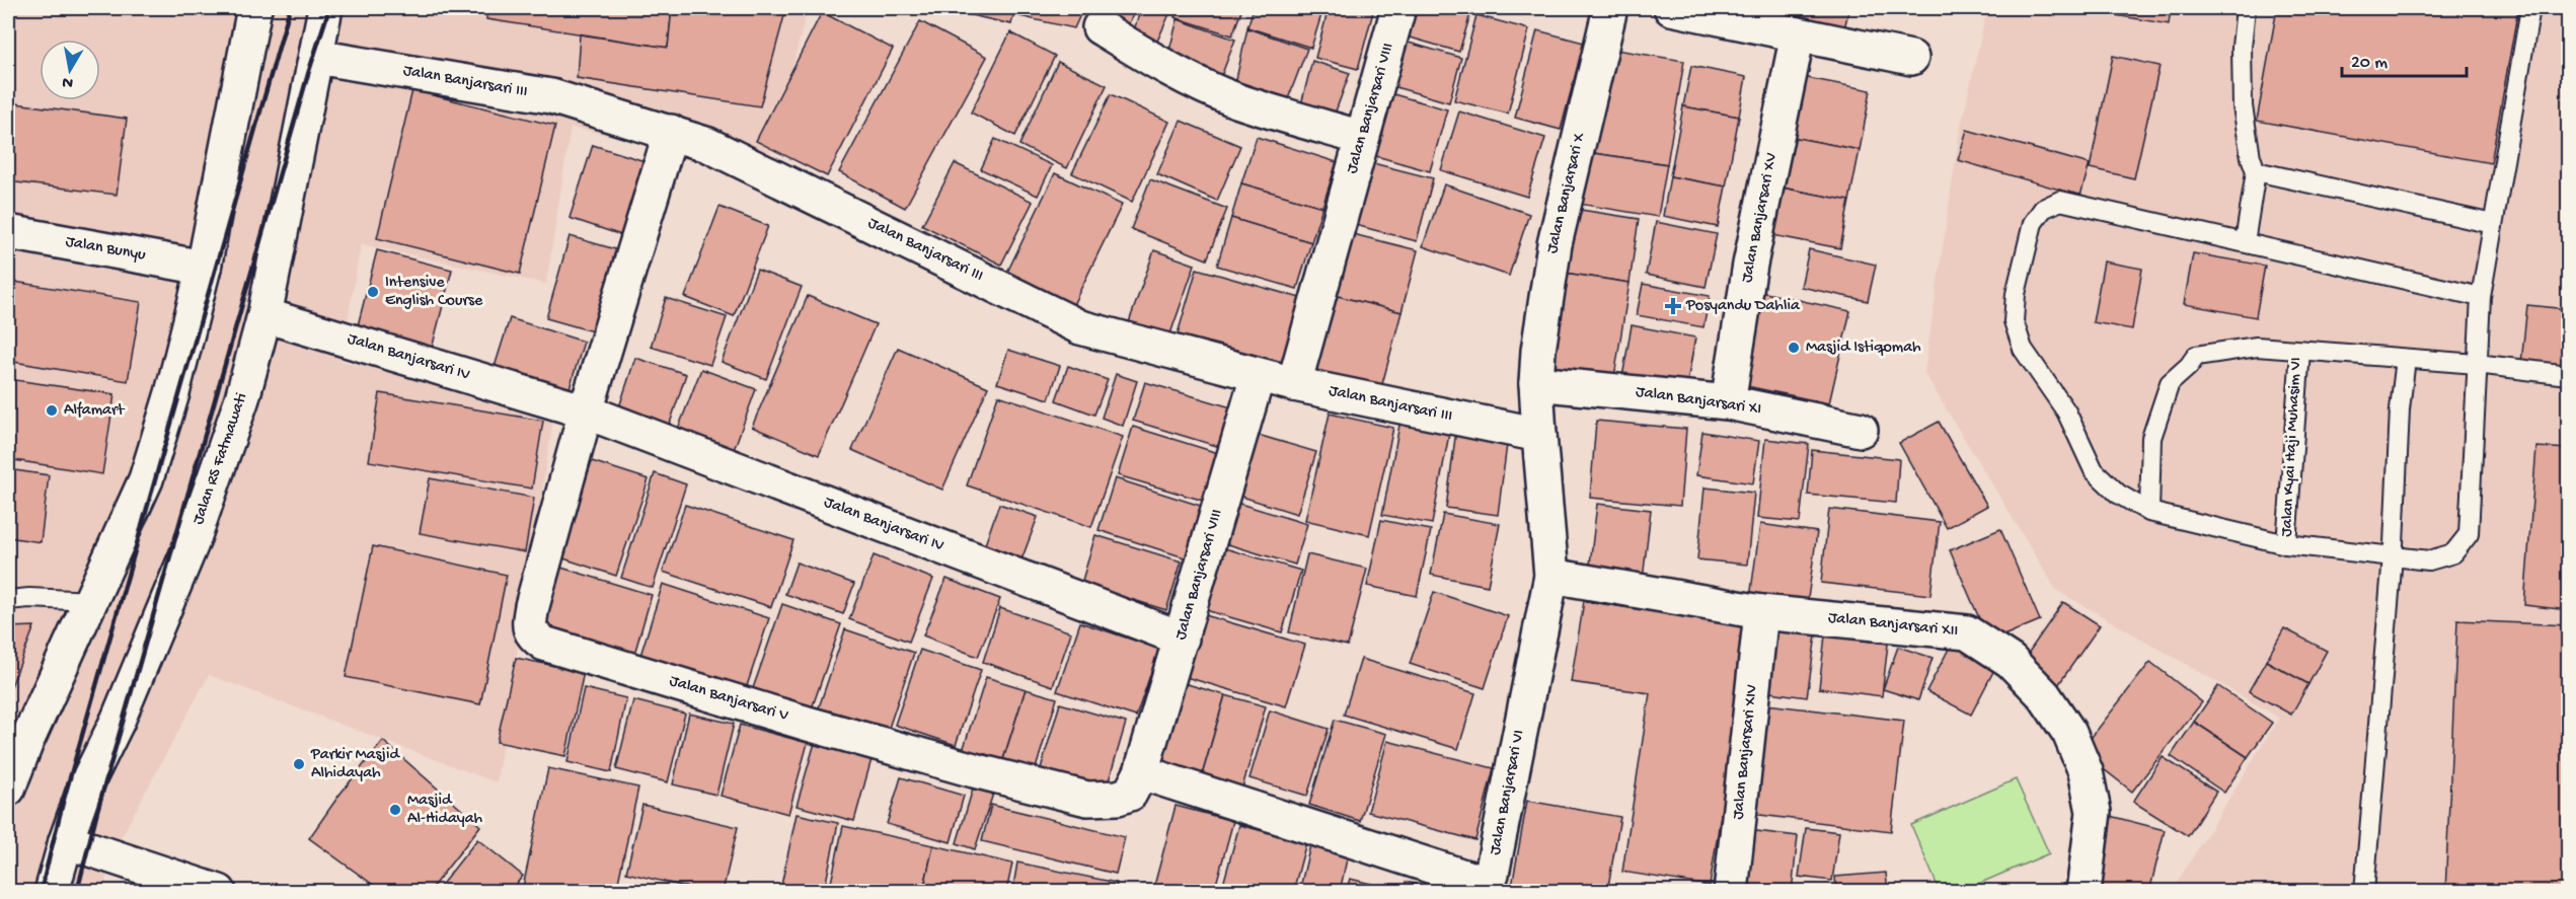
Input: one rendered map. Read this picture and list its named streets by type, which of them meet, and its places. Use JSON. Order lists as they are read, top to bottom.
{
  "streets": {
    "street": [
      "Jalan Banjarsari III",
      "Jalan Banjarsari VIII",
      "Jalan Banjarsari X",
      "Jalan Banjarsari XV",
      "Jalan Bunyu",
      "Jalan Banjarsari IV",
      "Jalan Banjarsari XI",
      "Jalan RS Fatmawati",
      "Jalan Banjarsari XII",
      "Jalan Banjarsari V",
      "Jalan Banjarsari XIV",
      "Jalan Banjarsari VI"
    ],
    "lane": ["Jalan Kyai Haji Muhasim VI"]
  },
  "crossings": [
    ["Jalan Banjarsari III", "Jalan Banjarsari VIII"],
    ["Jalan Banjarsari III", "Jalan RS Fatmawati"],
    ["Jalan Banjarsari III", "Jalan Banjarsari VI"],
    ["Jalan Banjarsari VIII", "Jalan Banjarsari IV"],
    ["Jalan Banjarsari VIII", "Jalan Banjarsari V"],
    ["Jalan Banjarsari VIII", "Jalan Banjarsari VI"],
    ["Jalan Banjarsari X", "Jalan Banjarsari XI"],
    ["Jalan Banjarsari X", "Jalan Banjarsari VI"],
    ["Jalan Banjarsari XV", "Jalan Banjarsari XI"],
    ["Jalan Banjarsari IV", "Jalan RS Fatmawati"],
    ["Jalan Banjarsari IV", "Jalan Banjarsari V"],
    ["Jalan Banjarsari XI", "Jalan Banjarsari VI"],
    ["Jalan Banjarsari XII", "Jalan Banjarsari XIV"],
    ["Jalan Banjarsari XII", "Jalan Banjarsari VI"],
    ["Jalan Banjarsari V", "Jalan Banjarsari VI"]
  ],
  "places": {
    "other": [
      "Intensive English Course",
      "Masjid Istiqomah",
      "Alfamart",
      "Parkir Masjid Alhidayah",
      "Masjid Al-Hidayah"
    ],
    "health": ["Posyandu Dahlia"]
  },
  "scale_bar": "20 m",
  "north": "bottom"
}
